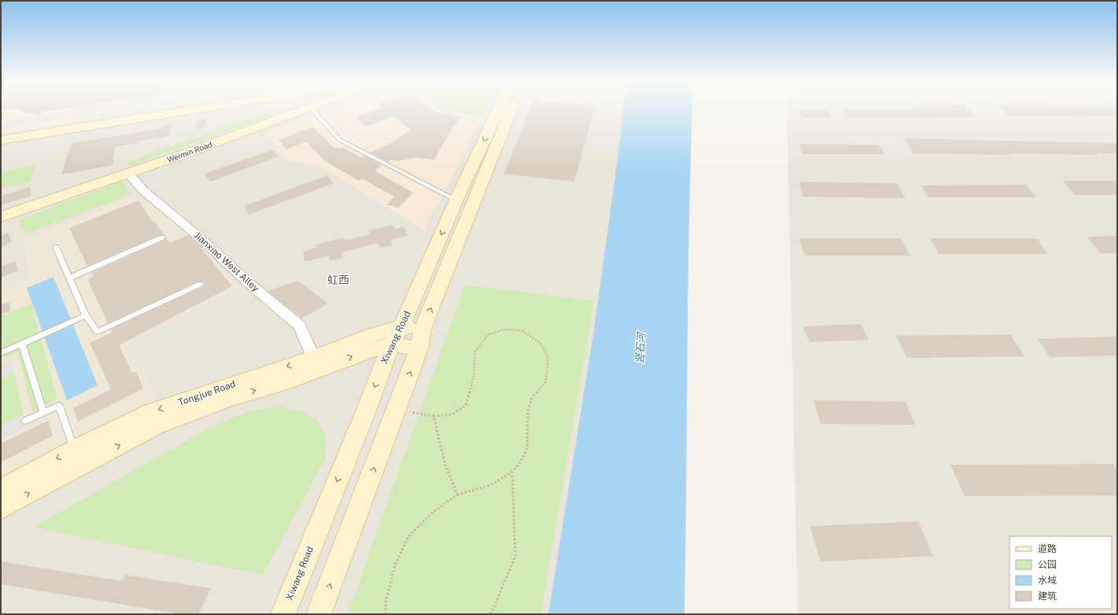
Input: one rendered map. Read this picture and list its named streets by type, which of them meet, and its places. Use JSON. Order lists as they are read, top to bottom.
{
  "streets": {
    "main road": ["Weimin Road", "Xiwang Road", "Tongjue Road"],
    "street": ["Jianxiao West Alley"]
  },
  "crossings": [
    ["Weimin Road", "Jianxiao West Alley"],
    ["Jianxiao West Alley", "Tongjue Road"],
    ["Xiwang Road", "Tongjue Road"]
  ],
  "districts": ["虹西"],
  "water": ["竖石河"],
  "legend": [
    "道路",
    "公园",
    "水域",
    "建筑"
  ]
}
